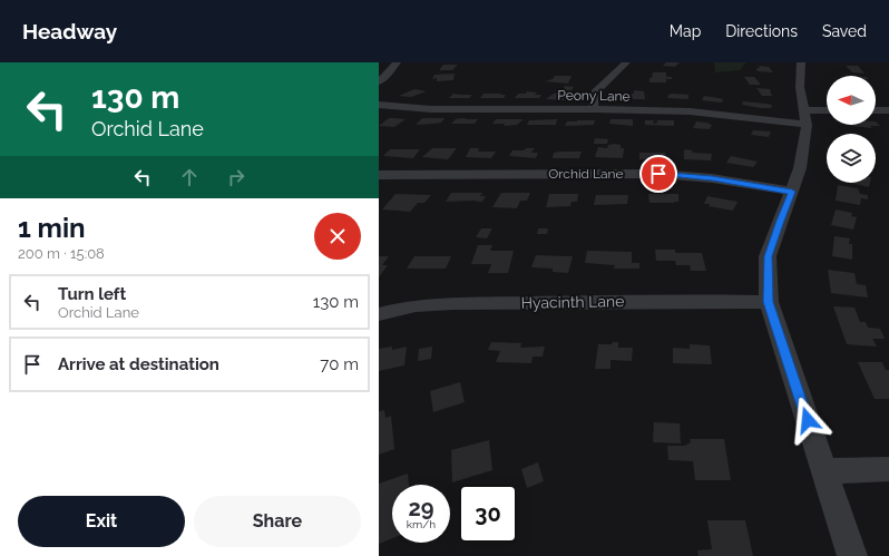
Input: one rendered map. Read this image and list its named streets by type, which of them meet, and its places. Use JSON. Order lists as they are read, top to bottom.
{
  "streets": {
    "street": ["Peony Lane", "Orchid Lane", "Hyacinth Lane"]
  },
  "north": "left",
  "page": {
    "header": "Headway",
    "nav": ["Map", "Directions", "Saved"],
    "turn": ["130 m", "Orchid Lane"],
    "heading": ["1 min", "200 m · 15:08"],
    "list": [
      {
        "name": "Turn left",
        "note": "Orchid Lane",
        "value": "130 m"
      },
      {
        "name": "Arrive at destination",
        "value": "70 m"
      }
    ],
    "speed": "29 km/h",
    "limit": "30",
    "buttons": ["Exit", "Share"]
  }
}
